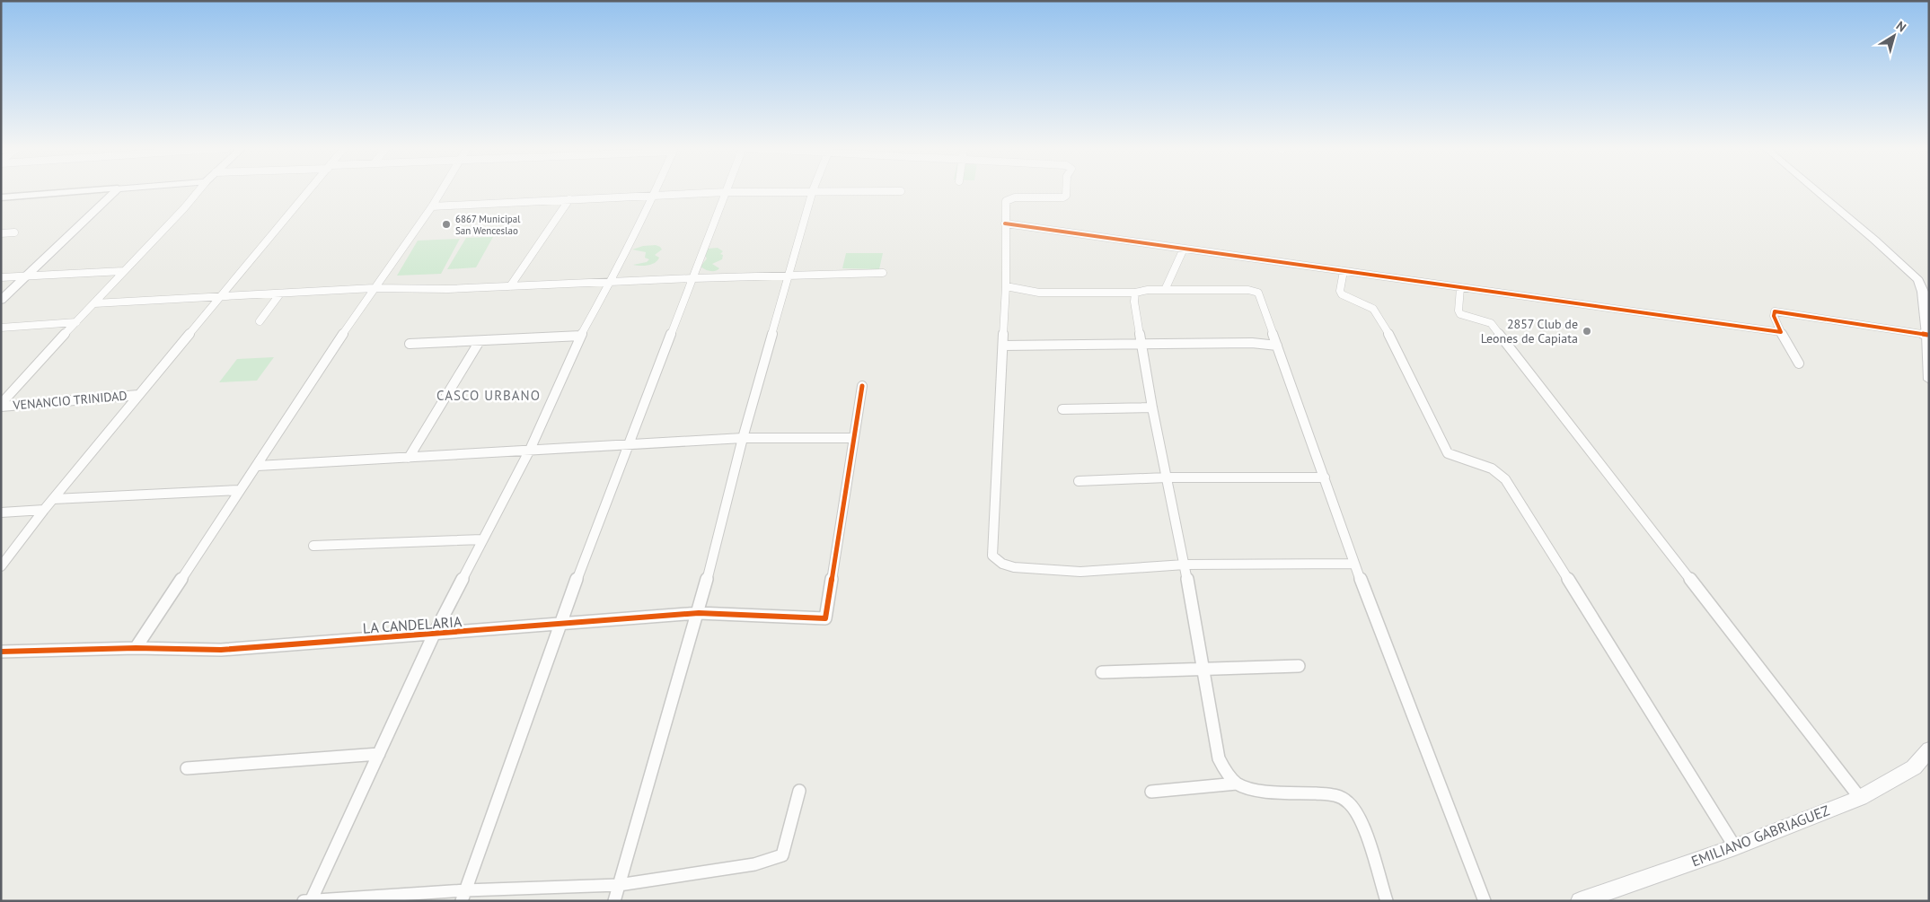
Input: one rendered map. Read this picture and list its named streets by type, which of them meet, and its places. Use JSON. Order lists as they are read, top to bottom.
{
  "streets": {
    "main road": ["EMILIANO GABRIAGUEZ"],
    "street": ["VENANCIO TRINIDAD", "LA CANDELARIA"]
  },
  "districts": ["CASCO URBANO"],
  "places": ["6867 Municipal San Wenceslao", "2857 Club de Leones de Capiata"],
  "north": "top right"
}
